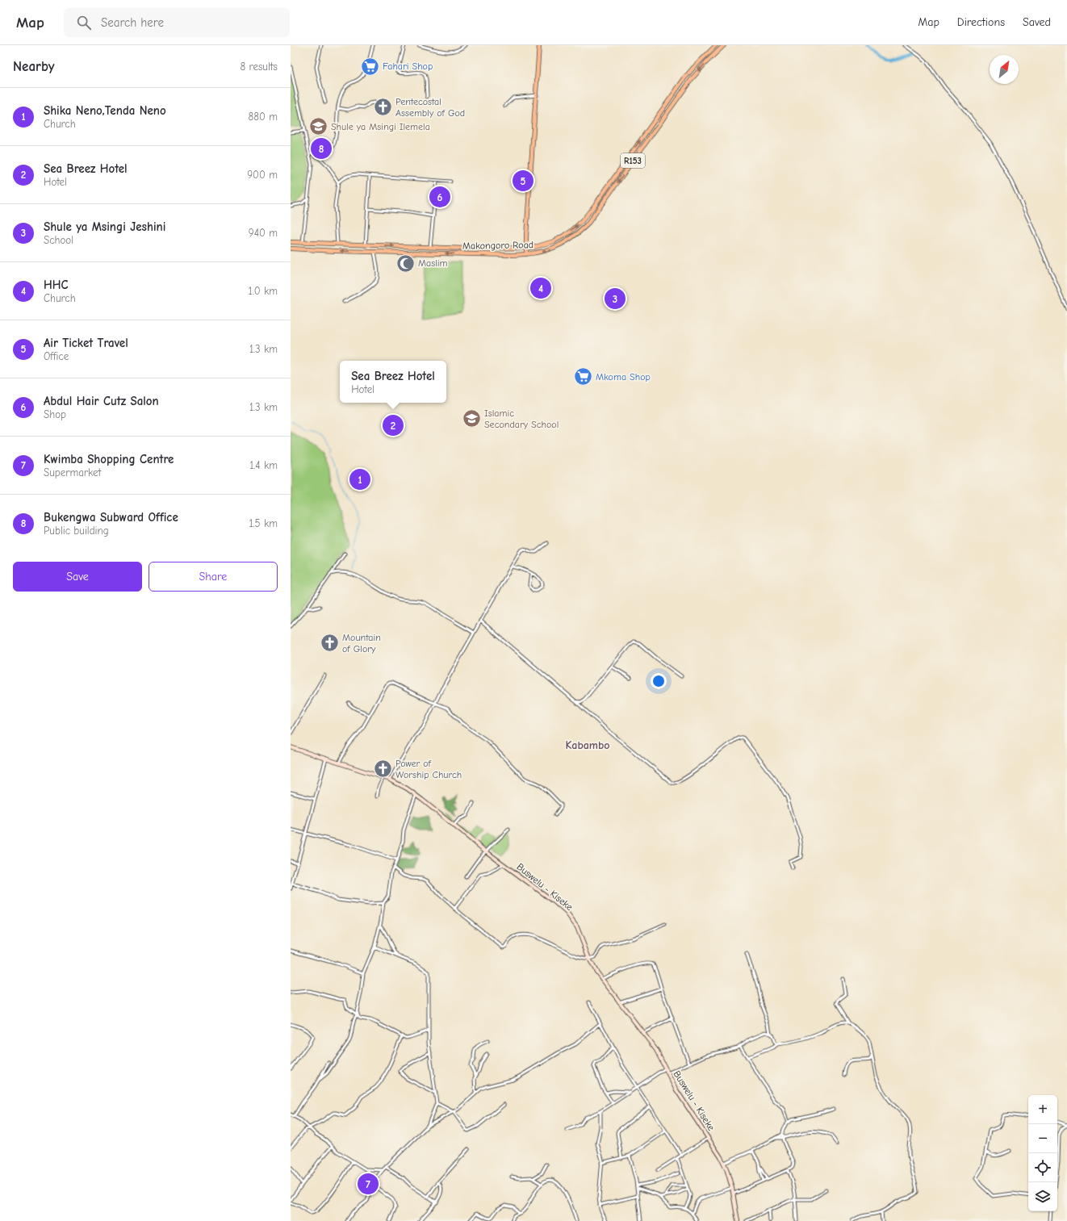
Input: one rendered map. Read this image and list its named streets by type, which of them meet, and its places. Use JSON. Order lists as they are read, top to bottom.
{
  "streets": {
    "main road": ["R153", "Makongoro Road", "Buswelu - Kiseke"]
  },
  "districts": ["Kabambo"],
  "places": {
    "supermarket": ["Fahari Shop", "Mkoma Shop"],
    "church": ["Pentecostal Assembly of God", "Mountain of Glory", "Power of Worship Church"],
    "school or university": ["Shule ya Msingi Ilemela", "Islamic Secondary School"],
    "mosque": ["Maslim"]
  },
  "north": "top right",
  "page": {
    "header": "Map",
    "search": "Search here",
    "nav": ["Map", "Directions", "Saved"],
    "heading": ["Nearby", "8 results"],
    "list": [
      {
        "mark": "1",
        "name": "Shika Neno,Tenda Neno",
        "note": "Church",
        "value": "880 m"
      },
      {
        "mark": "2",
        "name": "Sea Breez Hotel",
        "note": "Hotel",
        "value": "900 m"
      },
      {
        "mark": "3",
        "name": "Shule ya Msingi Jeshini",
        "note": "School",
        "value": "940 m"
      },
      {
        "mark": "4",
        "name": "HHC",
        "note": "Church",
        "value": "1.0 km"
      },
      {
        "mark": "5",
        "name": "Air Ticket Travel",
        "note": "Office",
        "value": "1.3 km"
      },
      {
        "mark": "6",
        "name": "Abdul Hair Cutz Salon",
        "note": "Shop",
        "value": "1.3 km"
      },
      {
        "mark": "7",
        "name": "Kwimba Shopping Centre",
        "note": "Supermarket",
        "value": "1.4 km"
      },
      {
        "mark": "8",
        "name": "Bukengwa Subward Office",
        "note": "Public building",
        "value": "1.5 km"
      }
    ],
    "pins": [
      "8",
      "5",
      "6",
      "4",
      "3",
      "2",
      "1",
      "7"
    ],
    "popup": ["Sea Breez Hotel", "Hotel"],
    "buttons": ["Save", "Share"],
    "map_buttons": ["+", "−"]
  }
}
